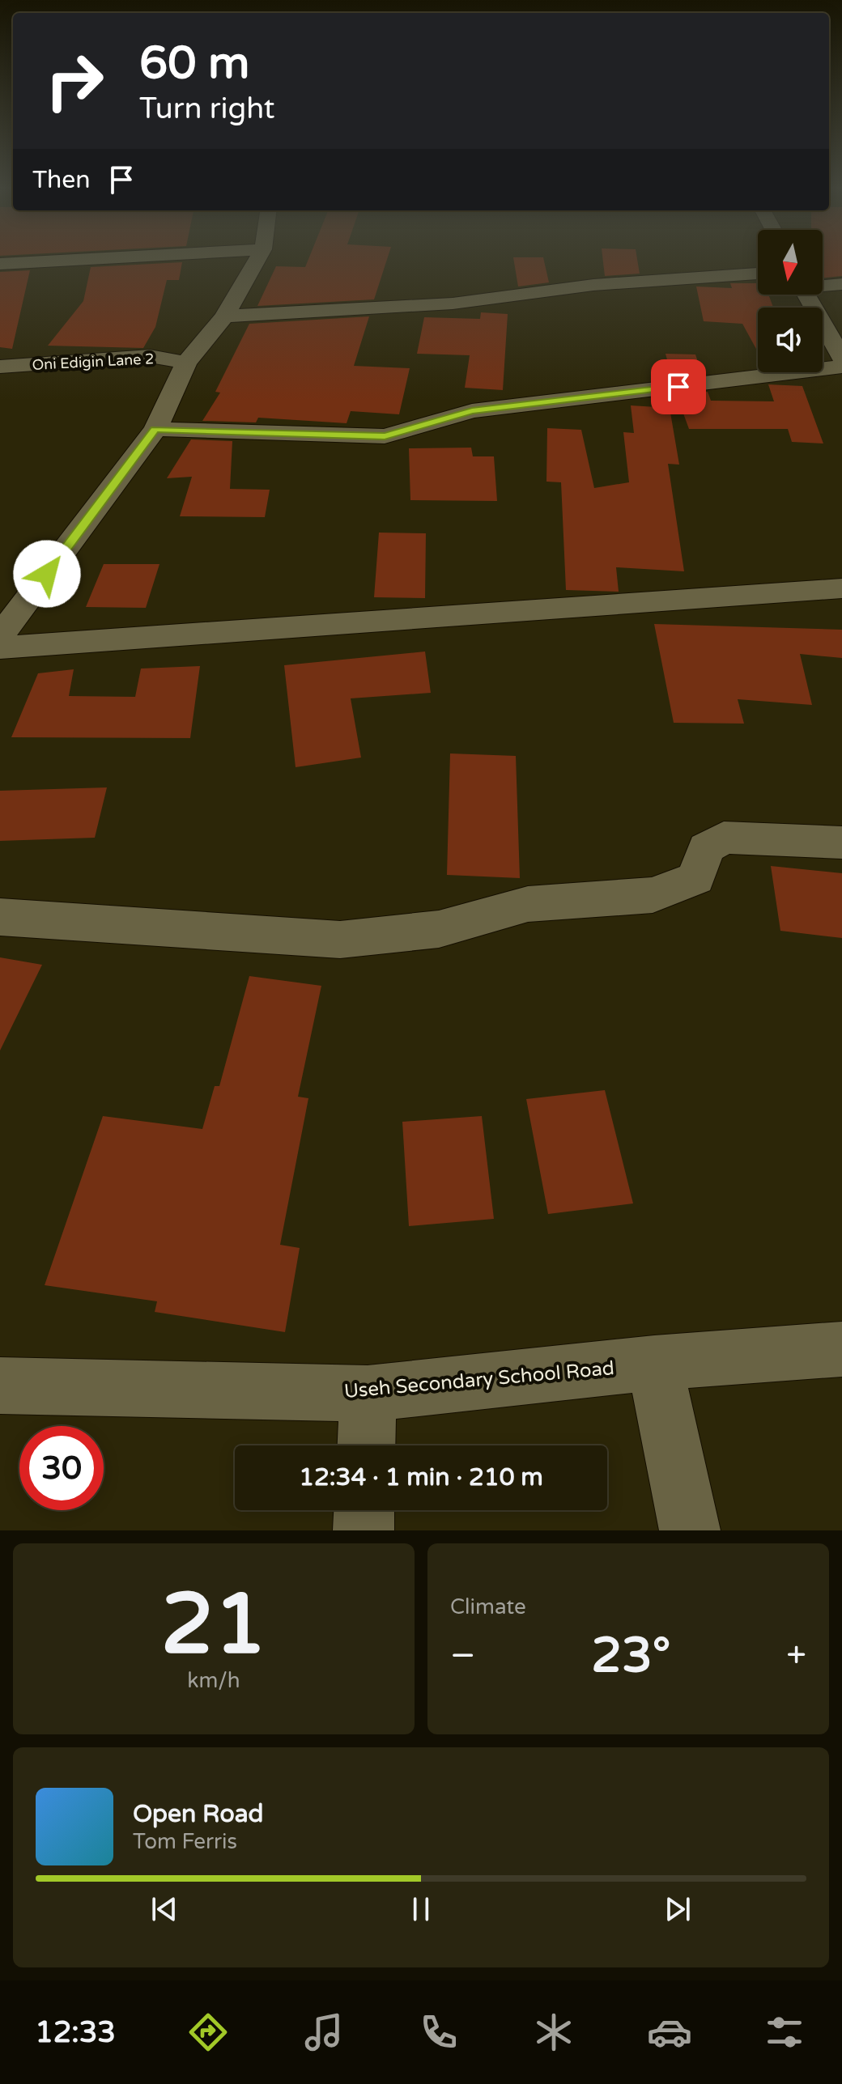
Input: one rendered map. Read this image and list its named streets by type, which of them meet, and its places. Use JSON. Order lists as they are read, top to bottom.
{
  "streets": {
    "street": ["Oni Edigin Lane 2", "Useh Secondary School Road"]
  },
  "north": "bottom",
  "page": {
    "turn": ["60 m", "Turn right"],
    "then": "Then",
    "limit": "30",
    "trip": "12:34 · 1 min · 210 m",
    "tile": [
      ["21", "km/h"],
      "Climate"
    ],
    "heat": ["−", "23°", "+"],
    "song": ["Open Road", "Tom Ferris"],
    "tabs": "12:33"
  }
}
